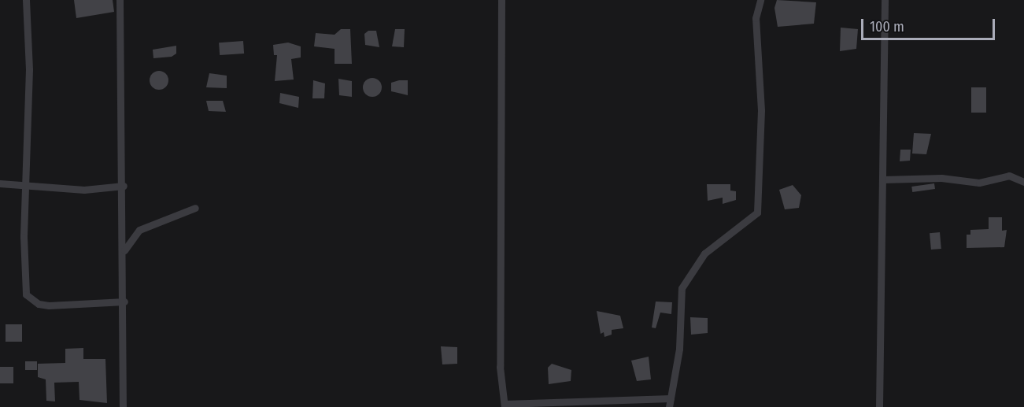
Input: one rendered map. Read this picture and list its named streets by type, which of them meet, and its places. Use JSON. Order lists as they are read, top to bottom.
{
  "scale_bar": "100 m"
}
